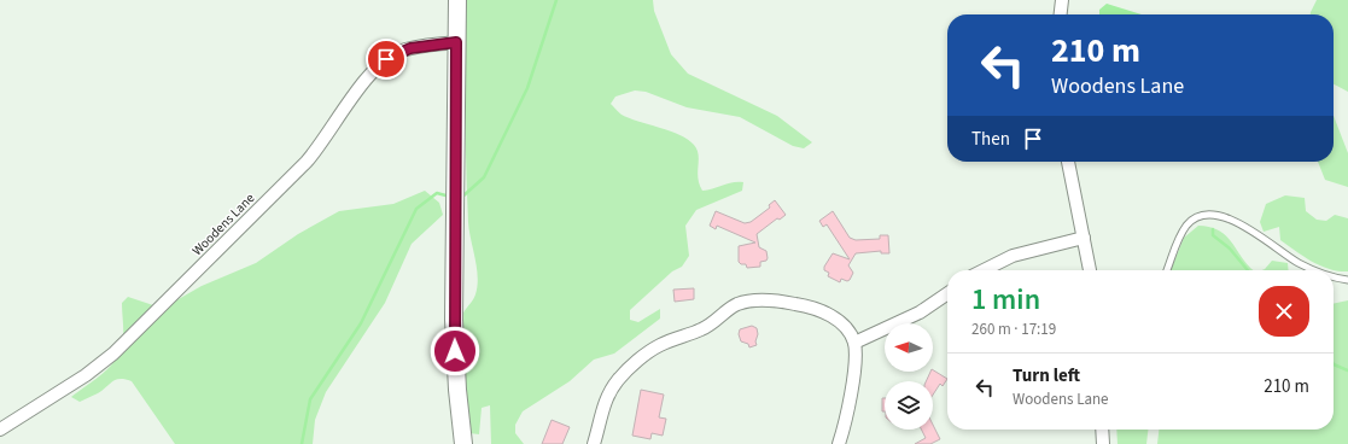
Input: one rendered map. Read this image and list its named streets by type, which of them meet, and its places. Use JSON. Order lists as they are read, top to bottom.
{
  "streets": {
    "street": ["Woodens Lane"]
  },
  "north": "left",
  "page": {
    "turn": ["210 m", "Woodens Lane"],
    "then": "Then",
    "heading": ["1 min", "260 m · 17:19"],
    "list": [
      {
        "name": "Turn left",
        "note": "Woodens Lane",
        "value": "210 m"
      }
    ]
  }
}
